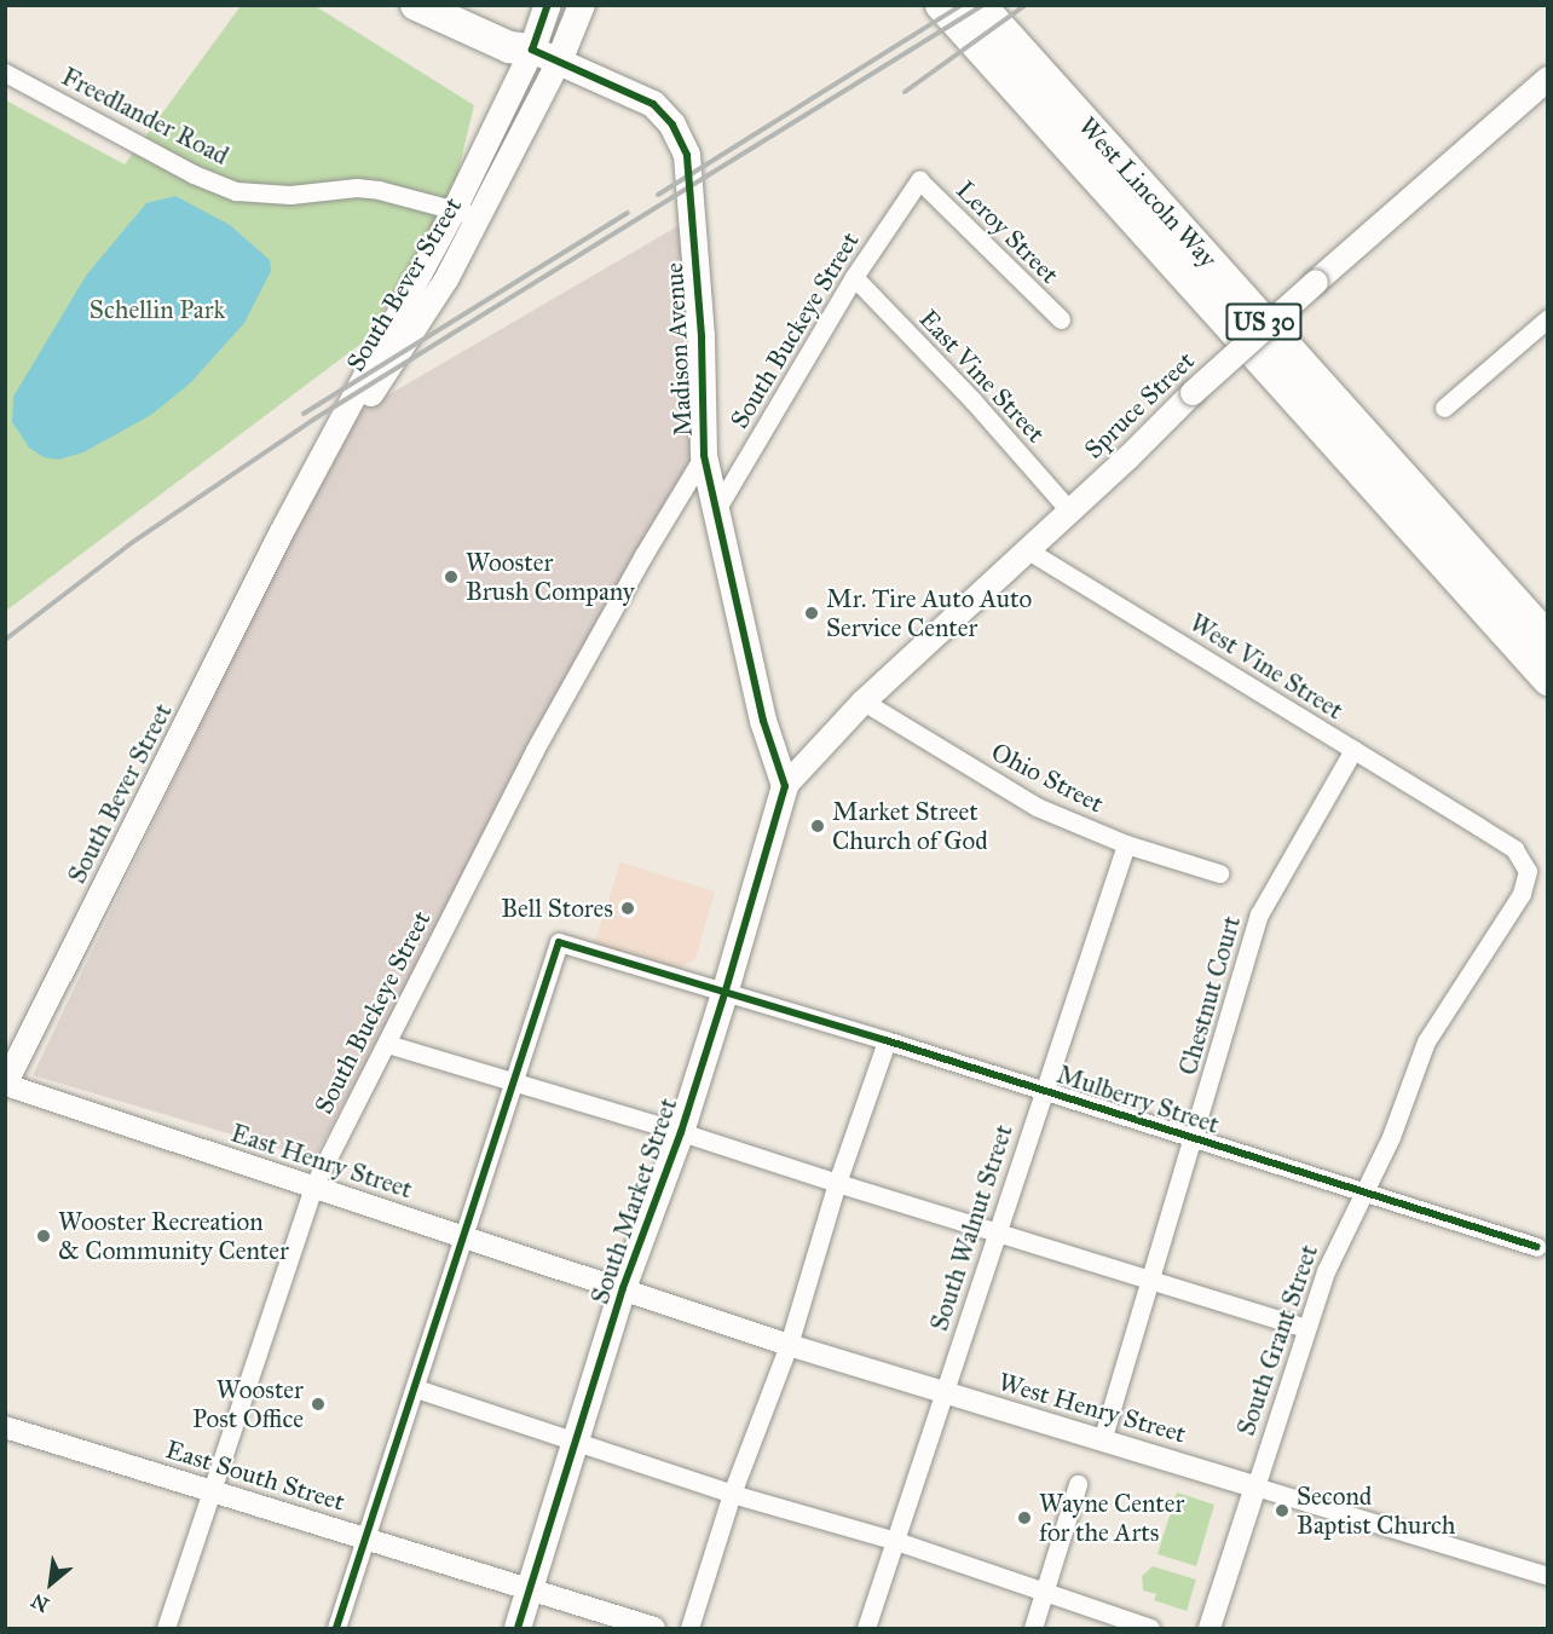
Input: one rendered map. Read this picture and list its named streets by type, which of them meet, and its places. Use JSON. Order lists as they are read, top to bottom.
{
  "streets": {
    "highway": ["West Lincoln Way", "US 30"],
    "main road": [
      "South Bever Street",
      "Madison Avenue",
      "Spruce Street",
      "South Market Street"
    ],
    "street": [
      "Freedlander Road",
      "Leroy Street",
      "South Buckeye Street",
      "East Vine Street",
      "West Vine Street",
      "Ohio Street",
      "Chestnut Court",
      "Mulberry Street",
      "East Henry Street",
      "South Walnut Street",
      "South Grant Street",
      "West Henry Street",
      "East South Street"
    ]
  },
  "crossings": [
    ["Freedlander Road", "South Bever Street"],
    ["West Lincoln Way", "US 30"],
    ["Leroy Street", "South Buckeye Street"],
    ["South Bever Street", "Madison Avenue"],
    ["South Bever Street", "East Henry Street"],
    ["South Buckeye Street", "Madison Avenue"],
    ["South Buckeye Street", "East Vine Street"],
    ["South Buckeye Street", "East Henry Street"],
    ["South Buckeye Street", "East South Street"],
    ["Madison Avenue", "Spruce Street"],
    ["Madison Avenue", "South Market Street"],
    ["East Vine Street", "Spruce Street"],
    ["Spruce Street", "West Vine Street"],
    ["Spruce Street", "Ohio Street"],
    ["Spruce Street", "South Market Street"],
    ["West Vine Street", "Chestnut Court"],
    ["West Vine Street", "South Grant Street"],
    ["Ohio Street", "South Walnut Street"],
    ["Chestnut Court", "Mulberry Street"],
    ["Chestnut Court", "West Henry Street"],
    ["Mulberry Street", "South Market Street"],
    ["Mulberry Street", "South Walnut Street"],
    ["Mulberry Street", "South Grant Street"],
    ["East Henry Street", "South Market Street"],
    ["East Henry Street", "West Henry Street"],
    ["South Market Street", "West Henry Street"],
    ["South Market Street", "East South Street"],
    ["South Walnut Street", "West Henry Street"],
    ["South Grant Street", "West Henry Street"]
  ],
  "parks": ["Schellin Park"],
  "places": [
    "Wooster Brush Company",
    "Mr. Tire Auto Auto Service Center",
    "Market Street Church of God",
    "Bell Stores",
    "Wooster Recreation & Community Center",
    "Wooster Post Office",
    "Second Baptist Church",
    "Wayne Center for the Arts"
  ],
  "north": "bottom left"
}
